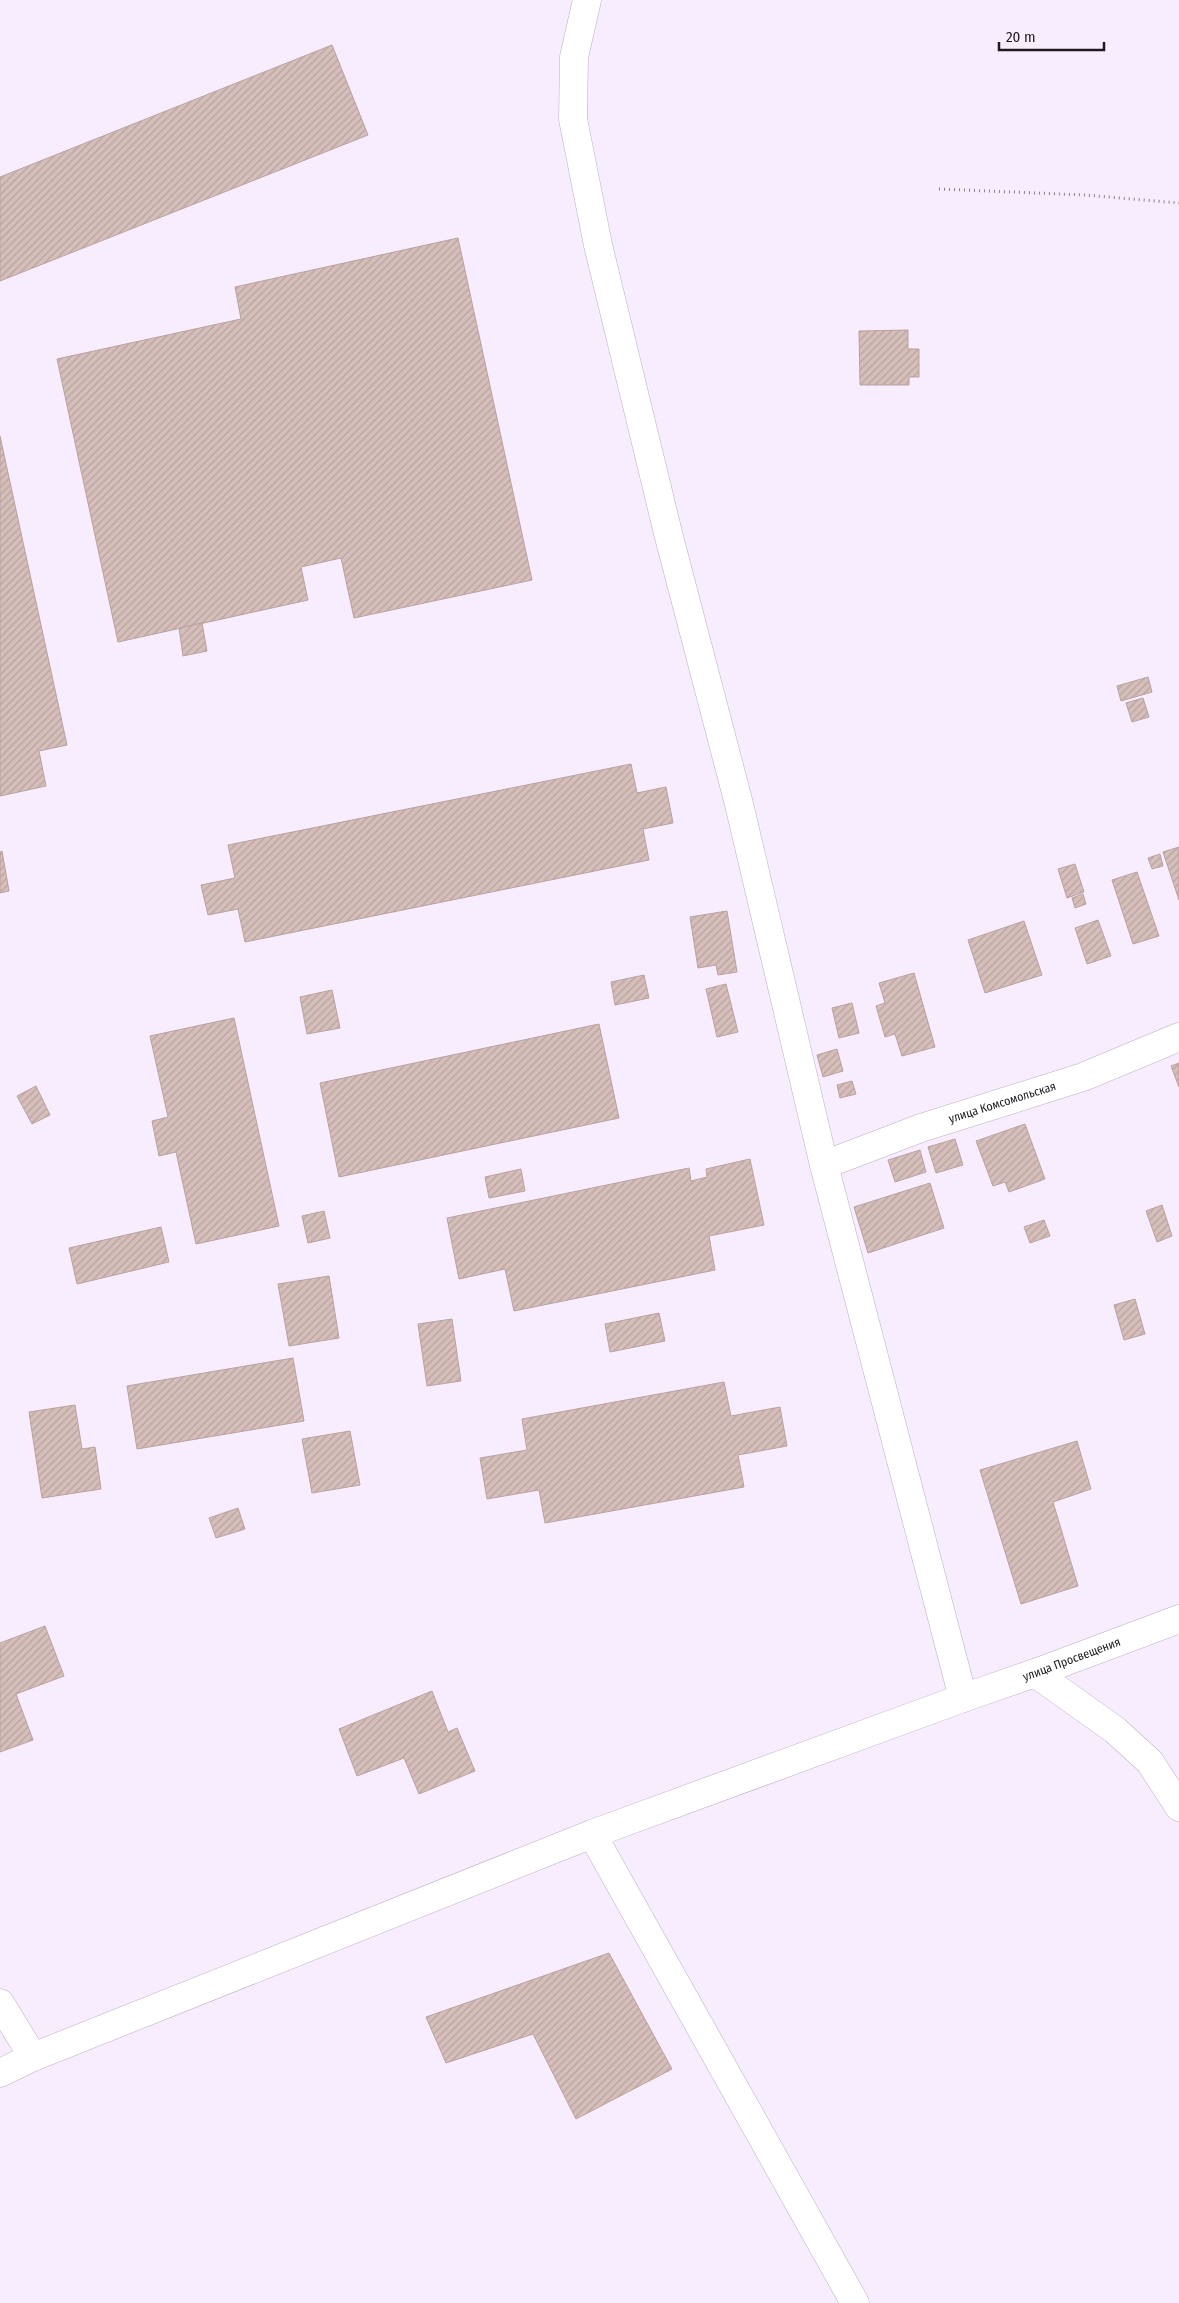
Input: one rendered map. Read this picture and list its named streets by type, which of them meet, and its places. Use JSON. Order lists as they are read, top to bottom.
{
  "streets": {
    "street": ["улица Комсомольская", "улица Просвещения"]
  },
  "scale_bar": "20 m"
}
